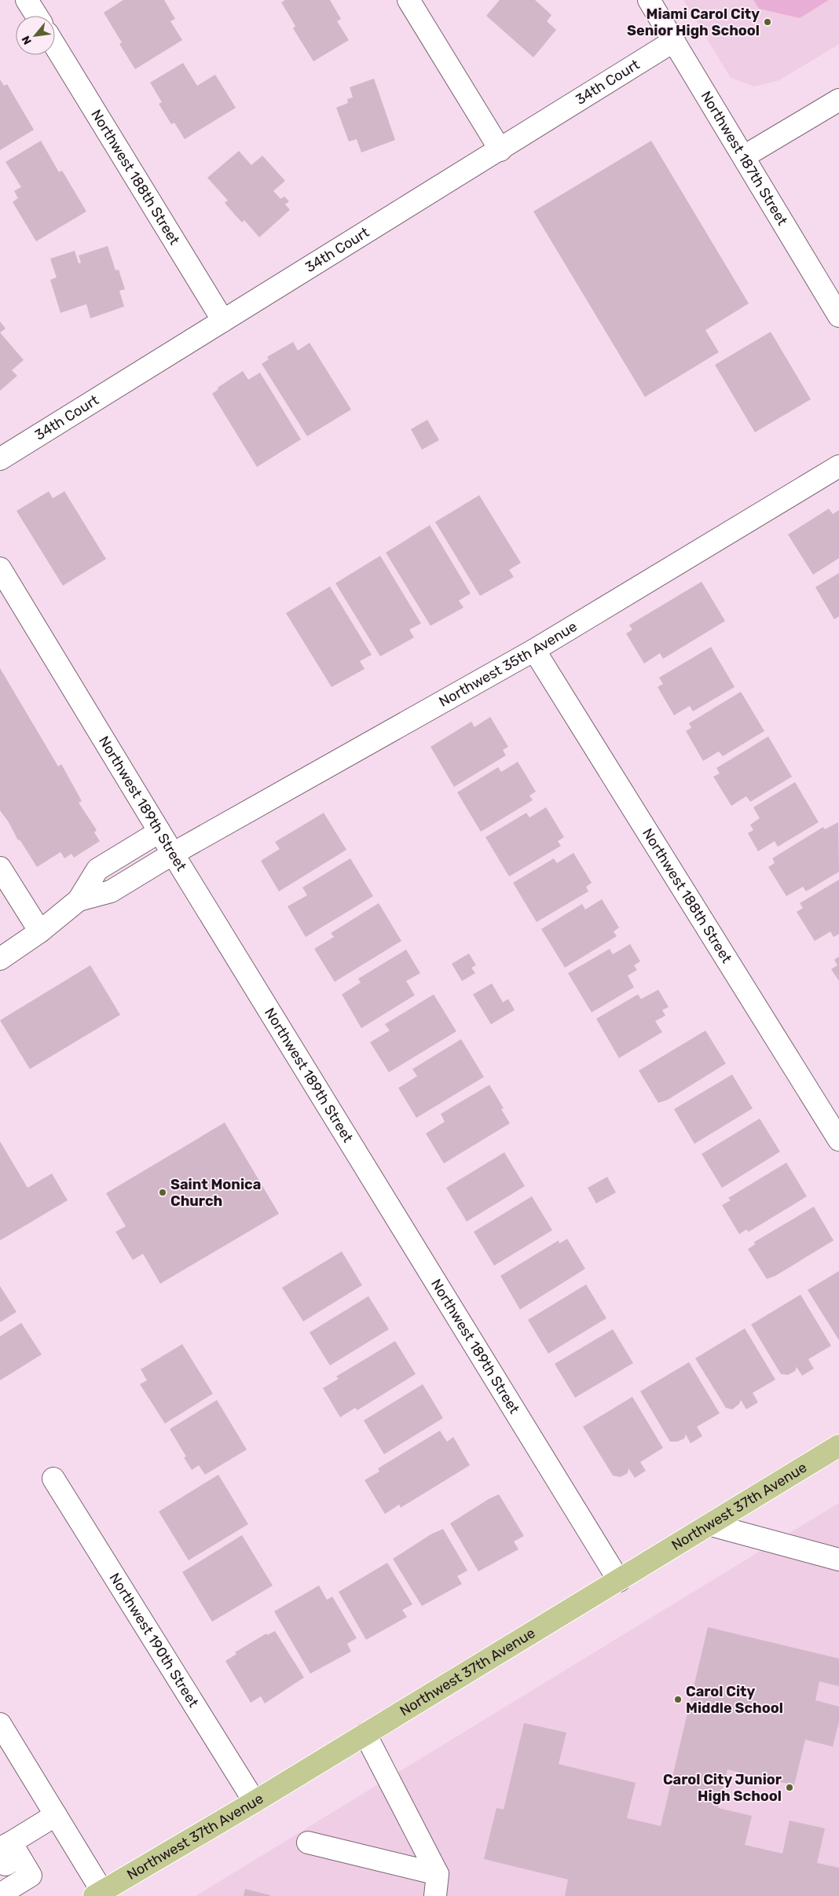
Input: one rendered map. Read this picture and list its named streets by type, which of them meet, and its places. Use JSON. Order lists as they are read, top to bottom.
{
  "streets": {
    "main road": ["Northwest 37th Avenue"],
    "street": [
      "34th Court",
      "Northwest 187th Street",
      "Northwest 188th Street",
      "Northwest 35th Avenue",
      "Northwest 189th Street",
      "Northwest 190th Street"
    ]
  },
  "crossings": [
    ["34th Court", "Northwest 187th Street"],
    ["34th Court", "Northwest 188th Street"],
    ["Northwest 188th Street", "Northwest 35th Avenue"],
    ["Northwest 35th Avenue", "Northwest 189th Street"],
    ["Northwest 189th Street", "Northwest 37th Avenue"],
    ["Northwest 37th Avenue", "Northwest 190th Street"]
  ],
  "places": [
    "Miami Carol City Senior High School",
    "Saint Monica Church",
    "Carol City Middle School",
    "Carol City Junior High School"
  ],
  "north": "bottom left"
}
